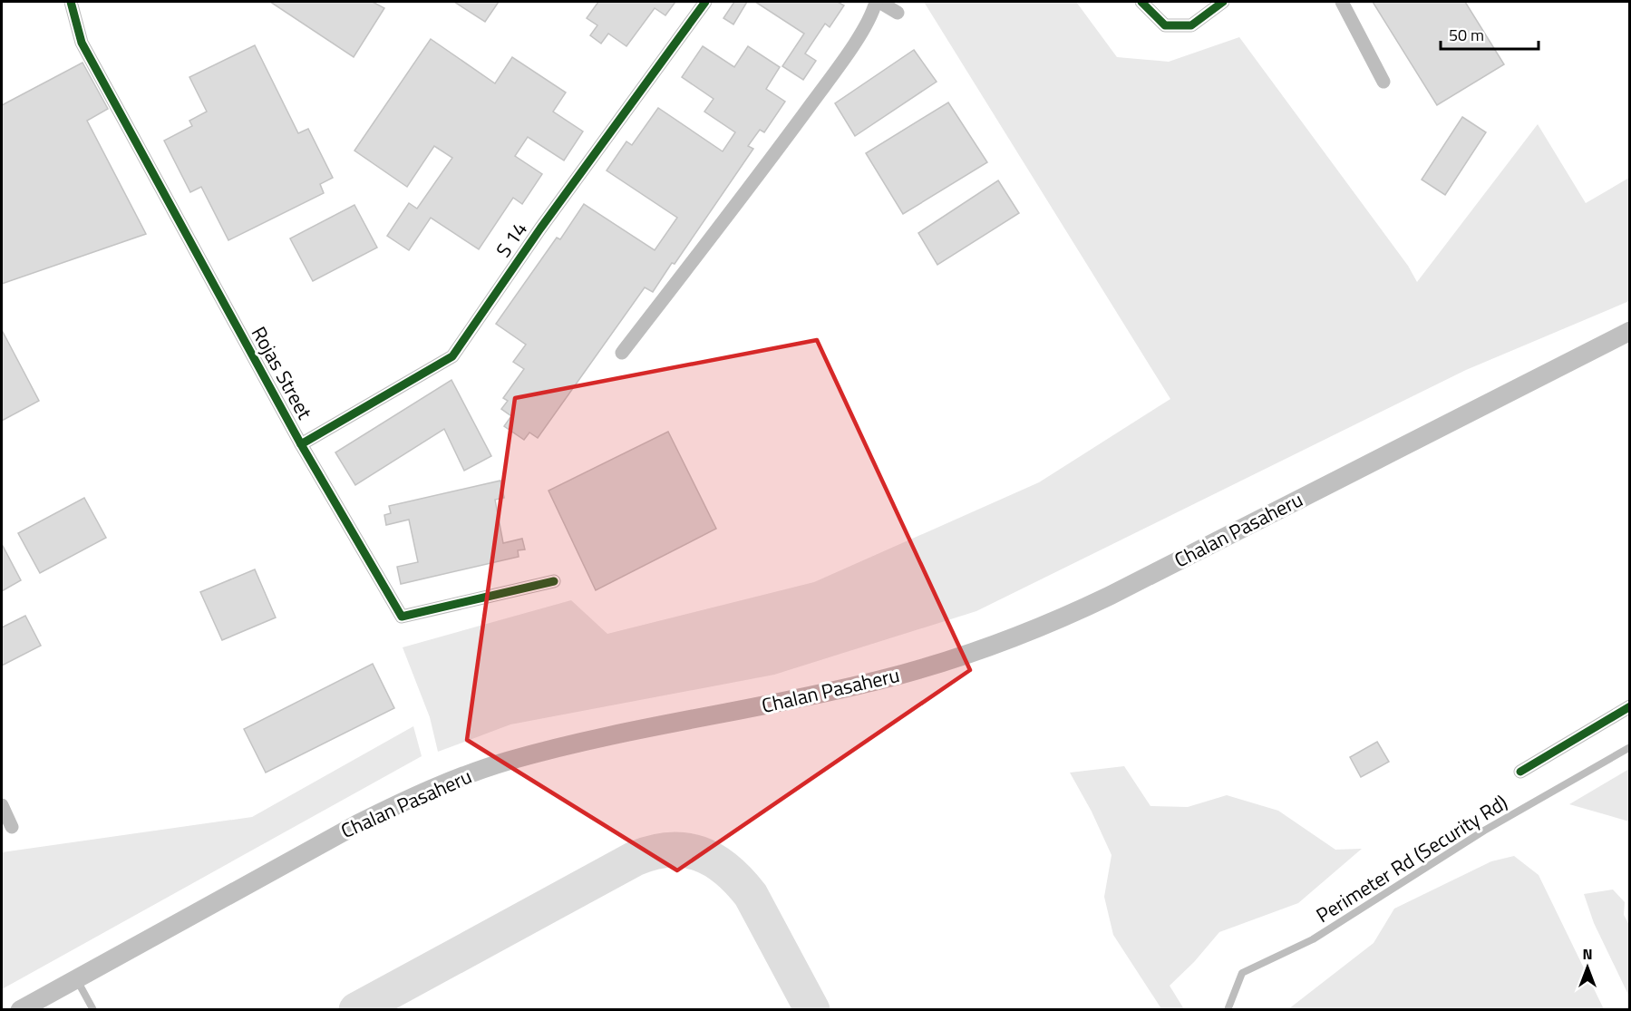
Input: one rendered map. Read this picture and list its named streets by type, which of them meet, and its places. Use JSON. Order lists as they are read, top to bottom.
{
  "streets": {
    "main road": ["Chalan Pasaheru"],
    "street": ["S 14", "Rojas Street"],
    "lane": ["Perimeter Rd (Security Rd)"]
  },
  "crossings": [
    ["S 14", "Rojas Street"]
  ],
  "scale_bar": "50 m",
  "north": "top"
}
